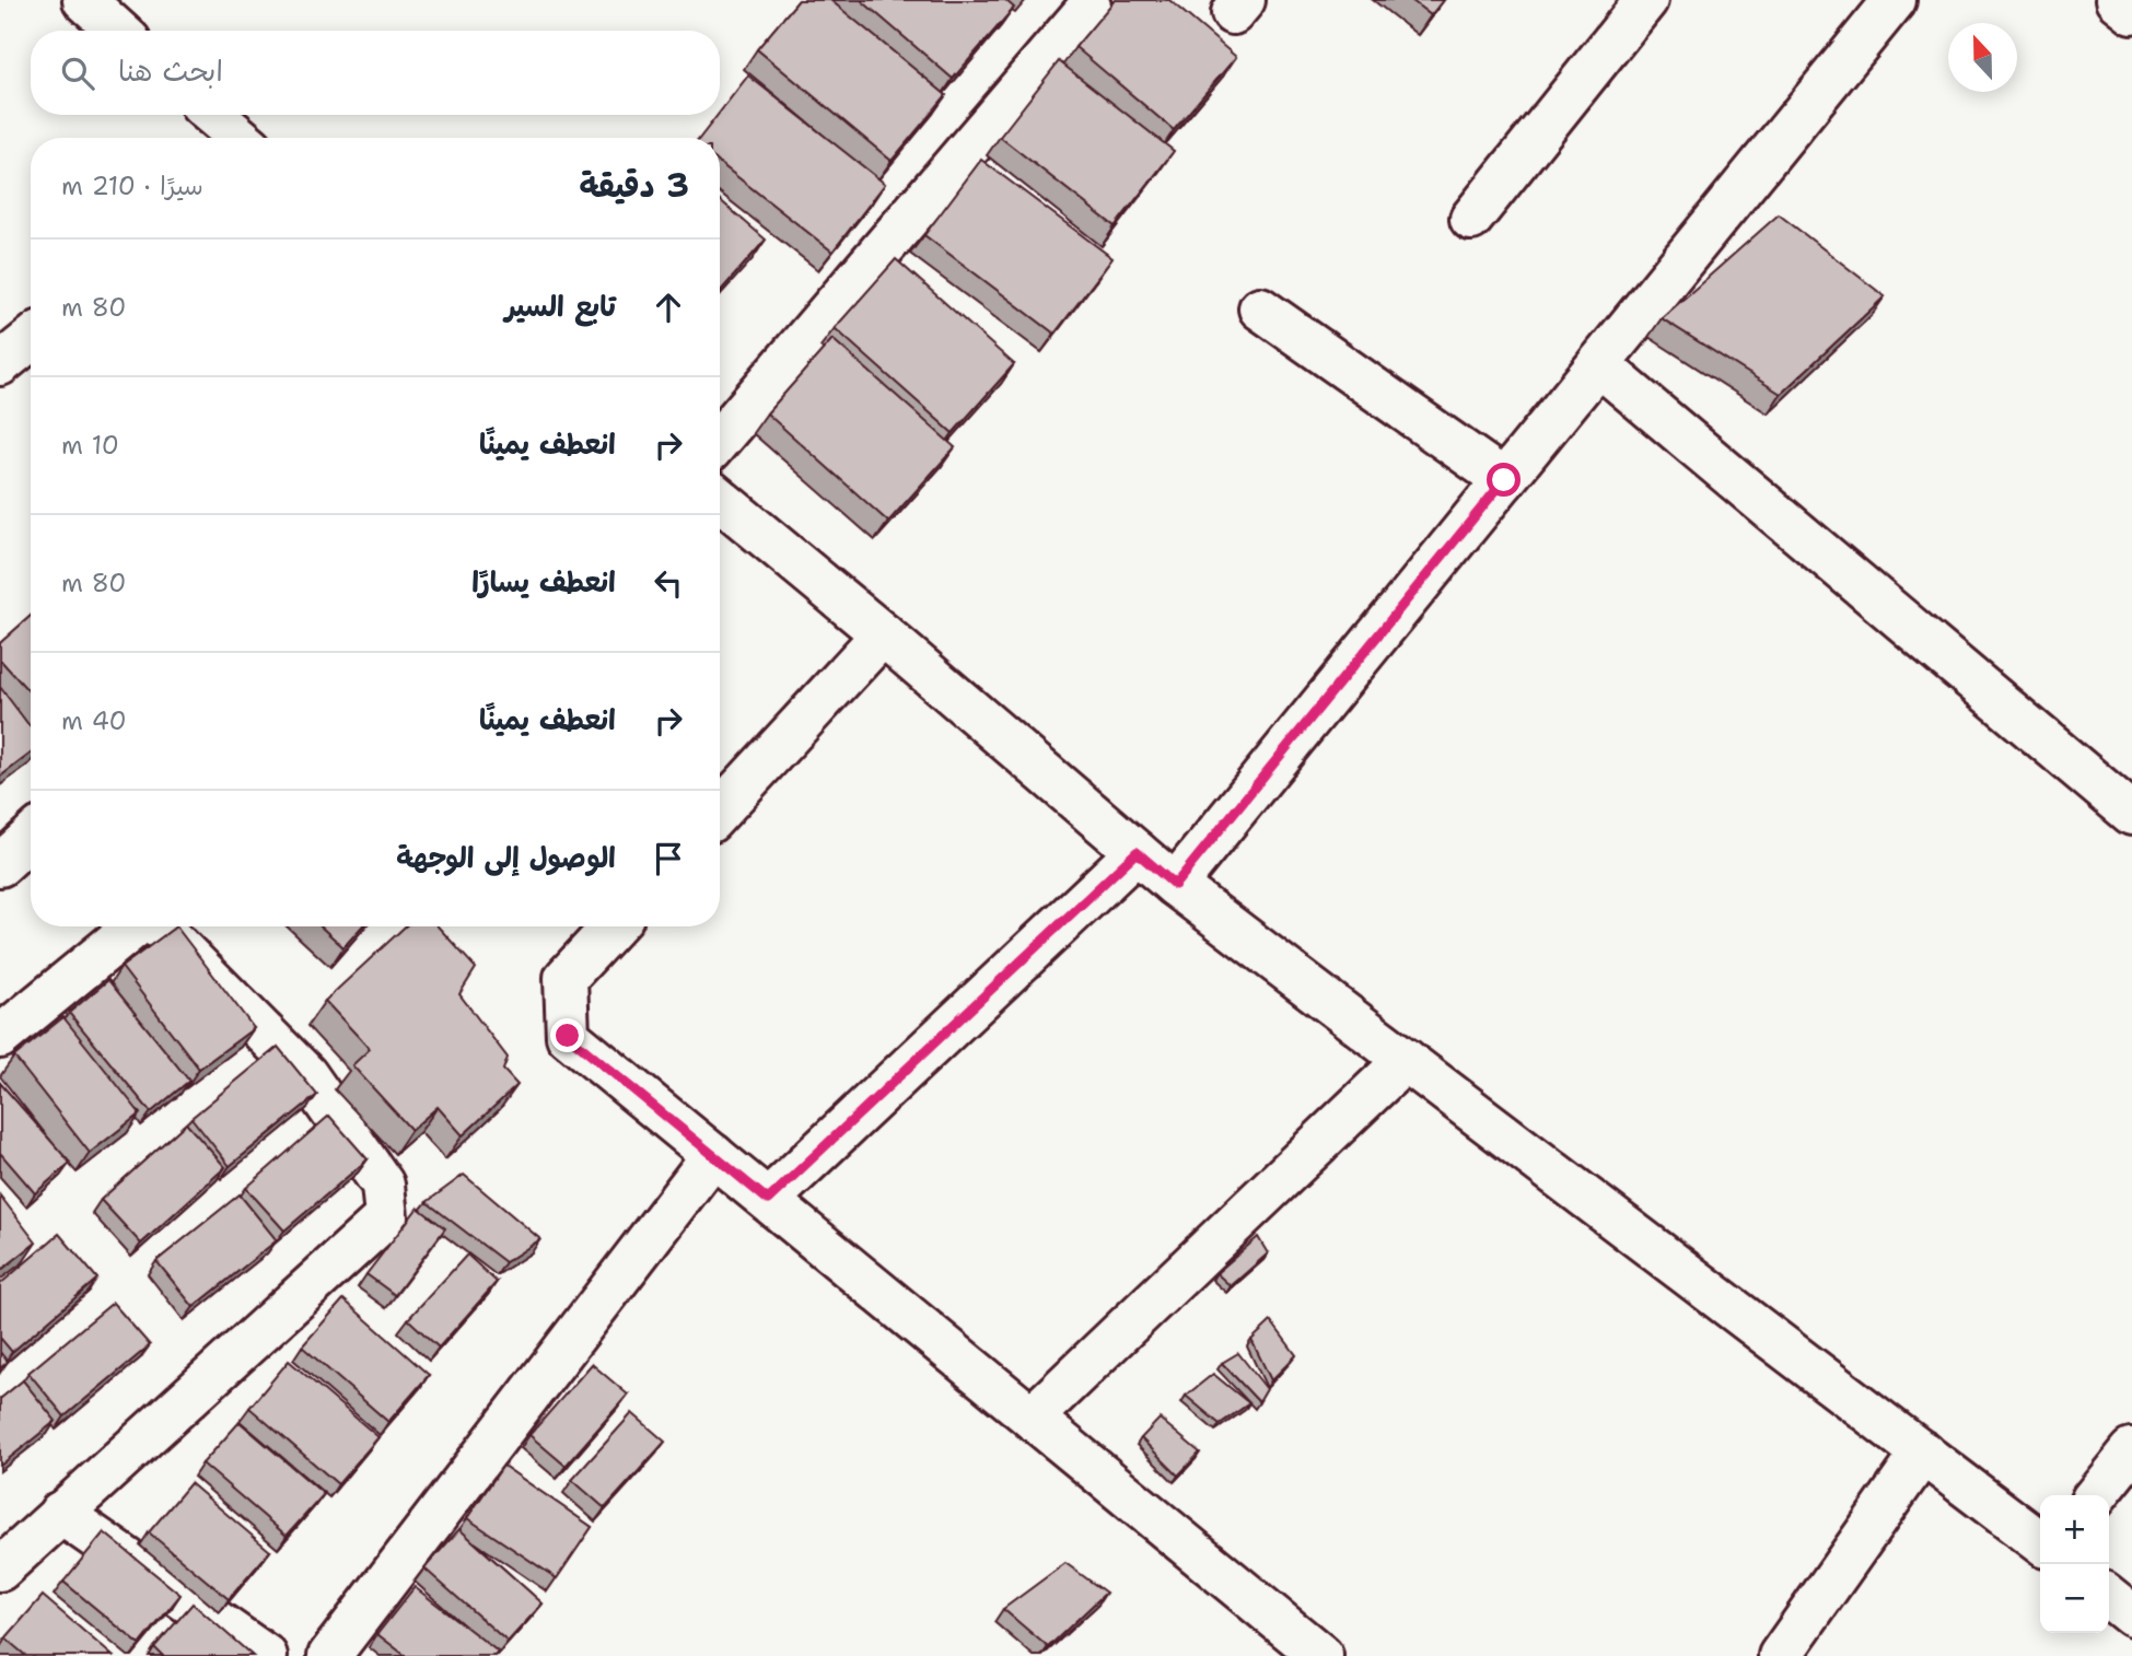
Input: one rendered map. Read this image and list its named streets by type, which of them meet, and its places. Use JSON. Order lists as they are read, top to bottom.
{
  "north": "top",
  "page": {
    "search": "ابحث هنا",
    "heading": ["3 دقيقة", "سيرًا · 210 m"],
    "list": [
      ["تابع السير", "80 m"],
      ["انعطف يمينًا", "10 m"],
      ["انعطف يسارًا", "80 m"],
      ["انعطف يمينًا", "40 m"],
      "الوصول إلى الوجهة"
    ],
    "map_buttons": ["+", "−"]
  }
}
